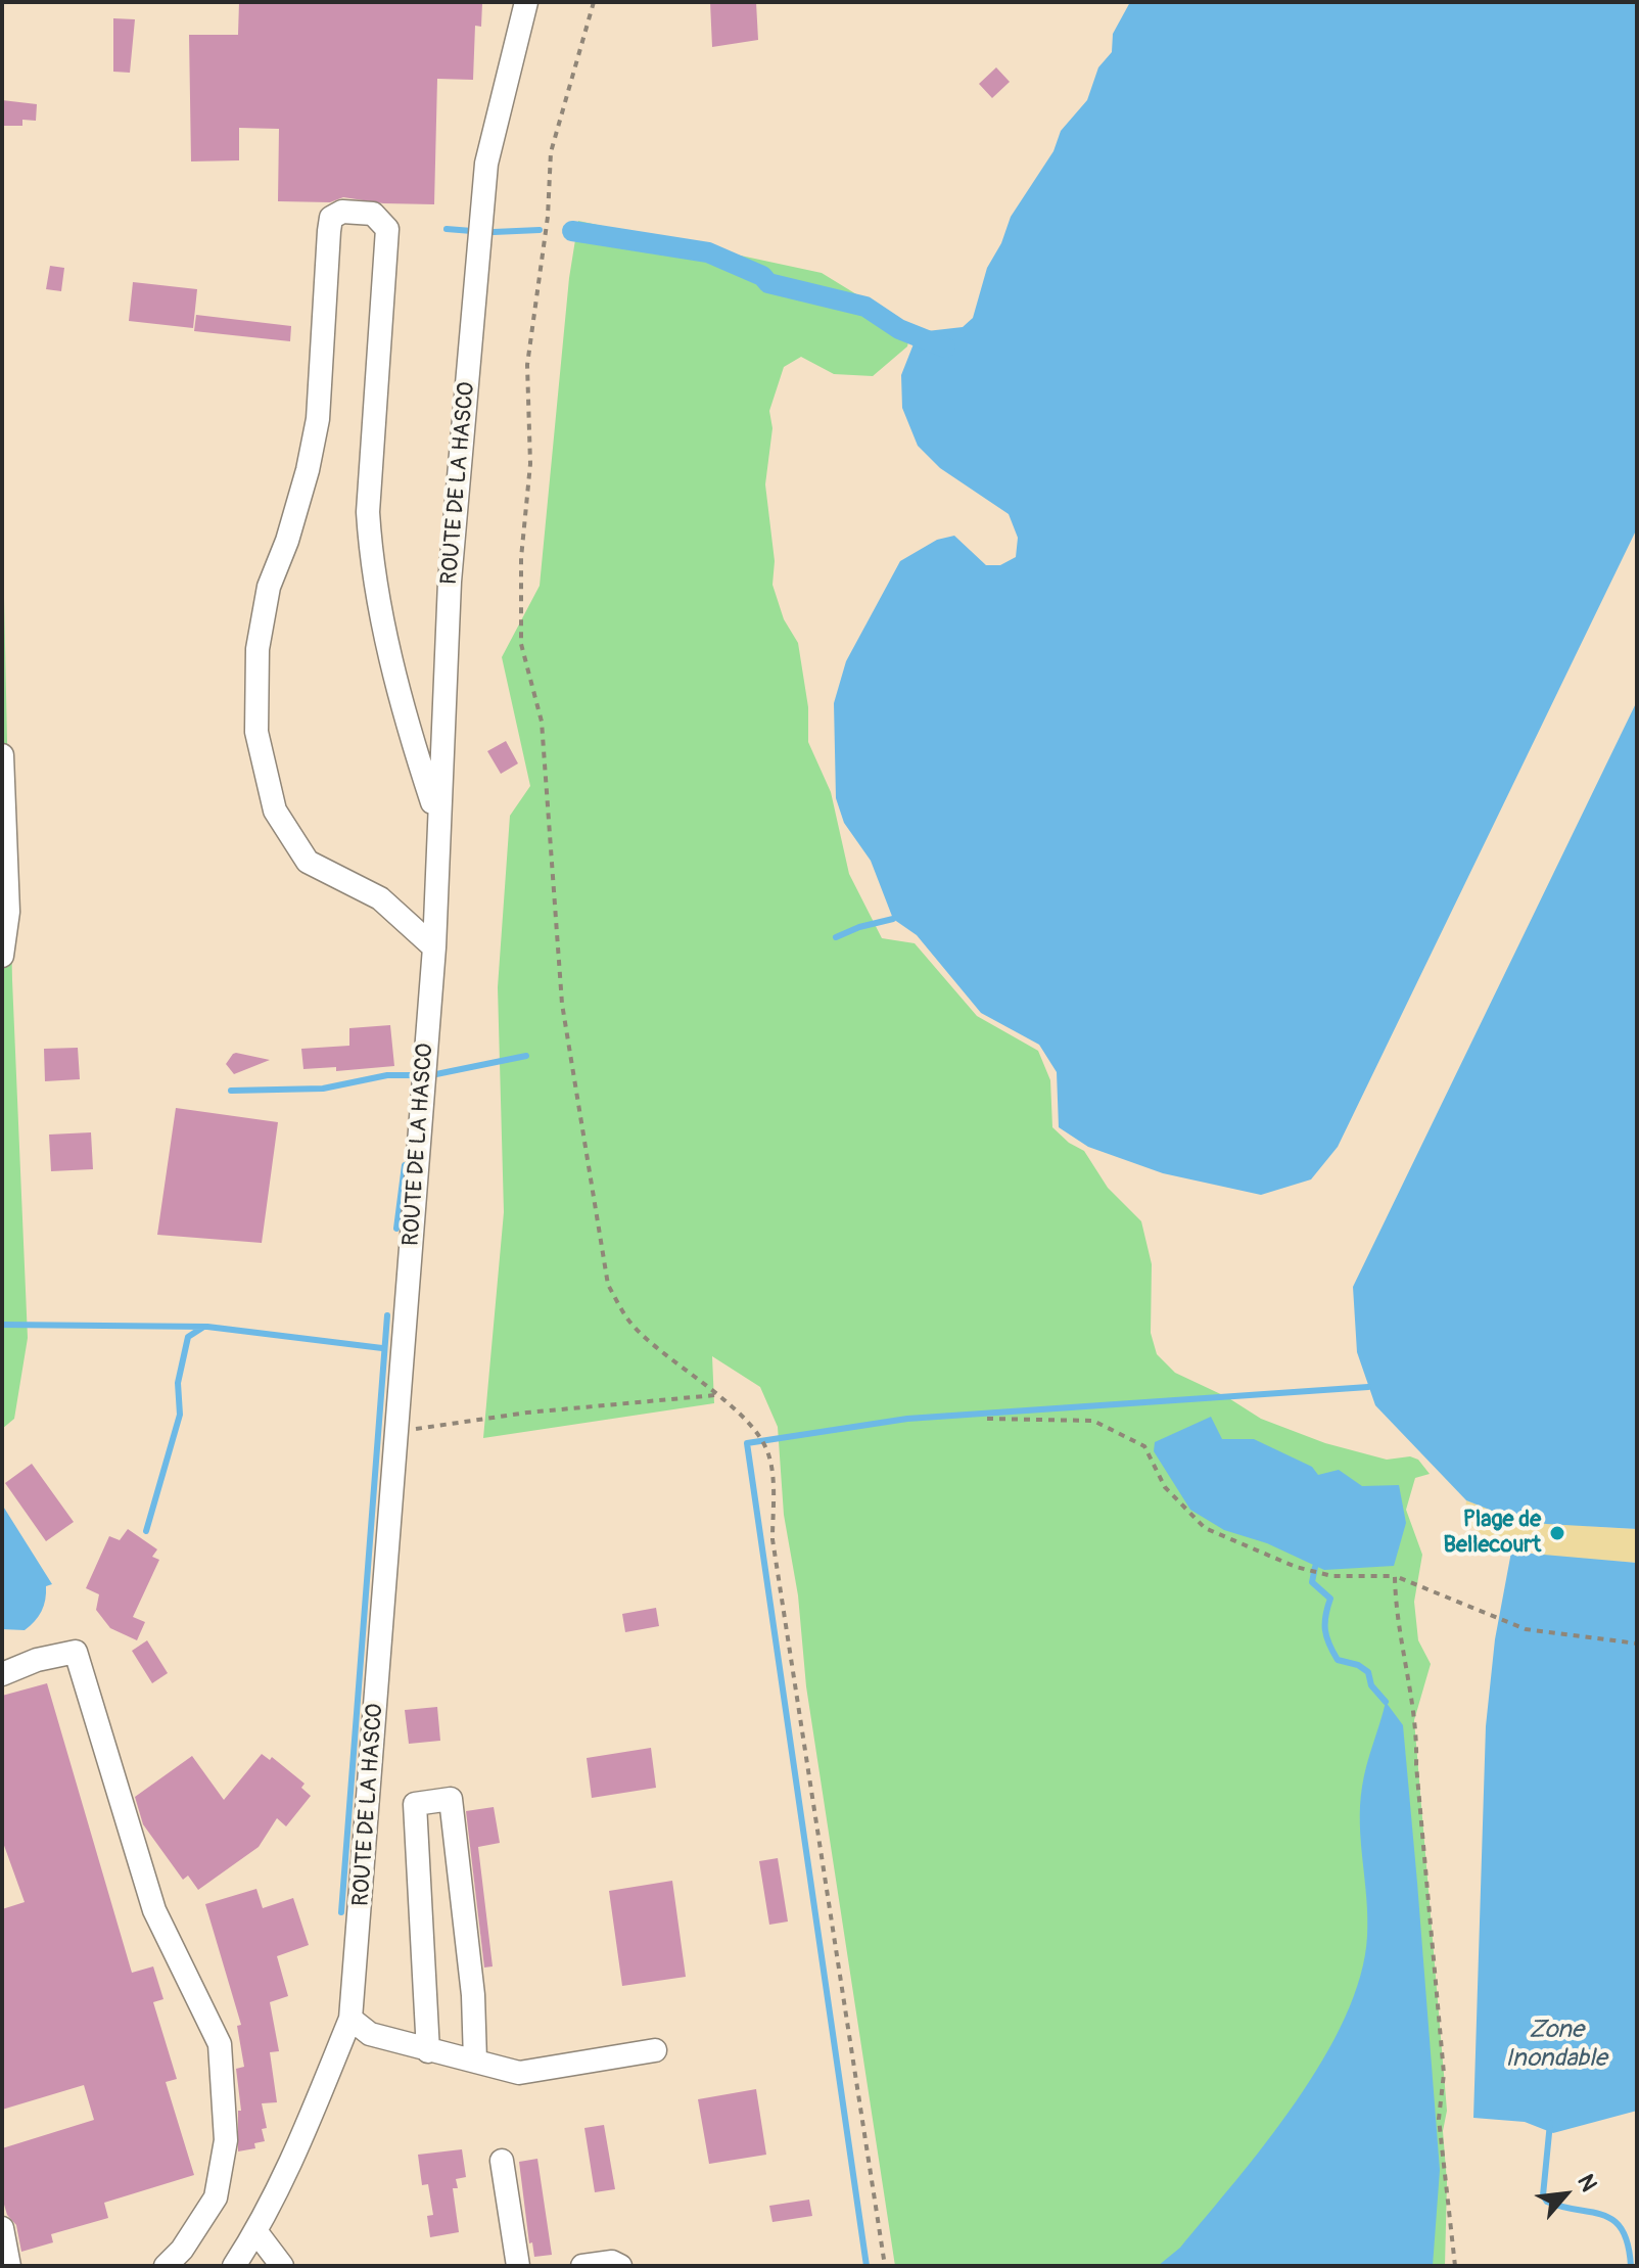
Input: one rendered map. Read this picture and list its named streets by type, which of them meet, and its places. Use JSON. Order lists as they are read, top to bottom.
{
  "streets": {
    "street": ["ROUTE DE LA HASCO"]
  },
  "water": ["Zone Inondable"],
  "places": ["Plage de Bellecourt"],
  "north": "top right"
}
